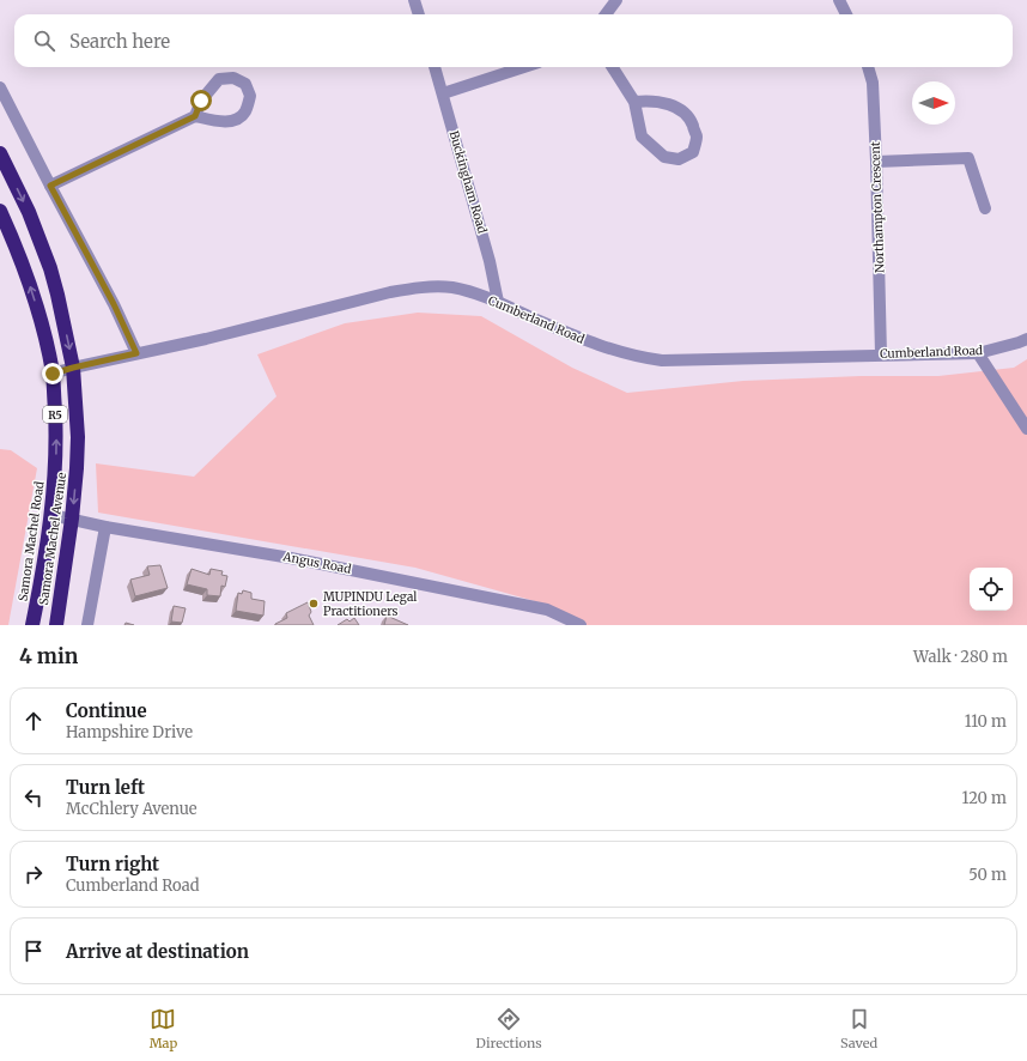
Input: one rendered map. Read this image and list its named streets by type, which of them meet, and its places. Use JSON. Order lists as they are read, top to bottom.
{
  "streets": {
    "highway": ["R5", "Samora Machel Avenue", "Samora Machel Road"],
    "street": [
      "Buckingham Road",
      "Northampton Crescent",
      "Cumberland Road",
      "Angus Road"
    ]
  },
  "crossings": [
    ["Buckingham Road", "Cumberland Road"],
    ["Northampton Crescent", "Cumberland Road"],
    ["Cumberland Road", "Samora Machel Avenue"],
    ["Cumberland Road", "Samora Machel Road"],
    ["Samora Machel Avenue", "Angus Road"],
    ["Samora Machel Road", "Angus Road"]
  ],
  "one_way": ["Samora Machel Avenue", "Samora Machel Road"],
  "places": ["MUPINDU Legal Practitioners"],
  "north": "right",
  "page": {
    "search": "Search here",
    "heading": ["4 min", "Walk · 280 m"],
    "list": [
      ["Continue", "Hampshire Drive", "110 m"],
      ["Turn left", "McChlery Avenue", "120 m"],
      ["Turn right", "Cumberland Road", "50 m"],
      "Arrive at destination"
    ],
    "nav": ["Map", "Directions", "Saved"]
  }
}
